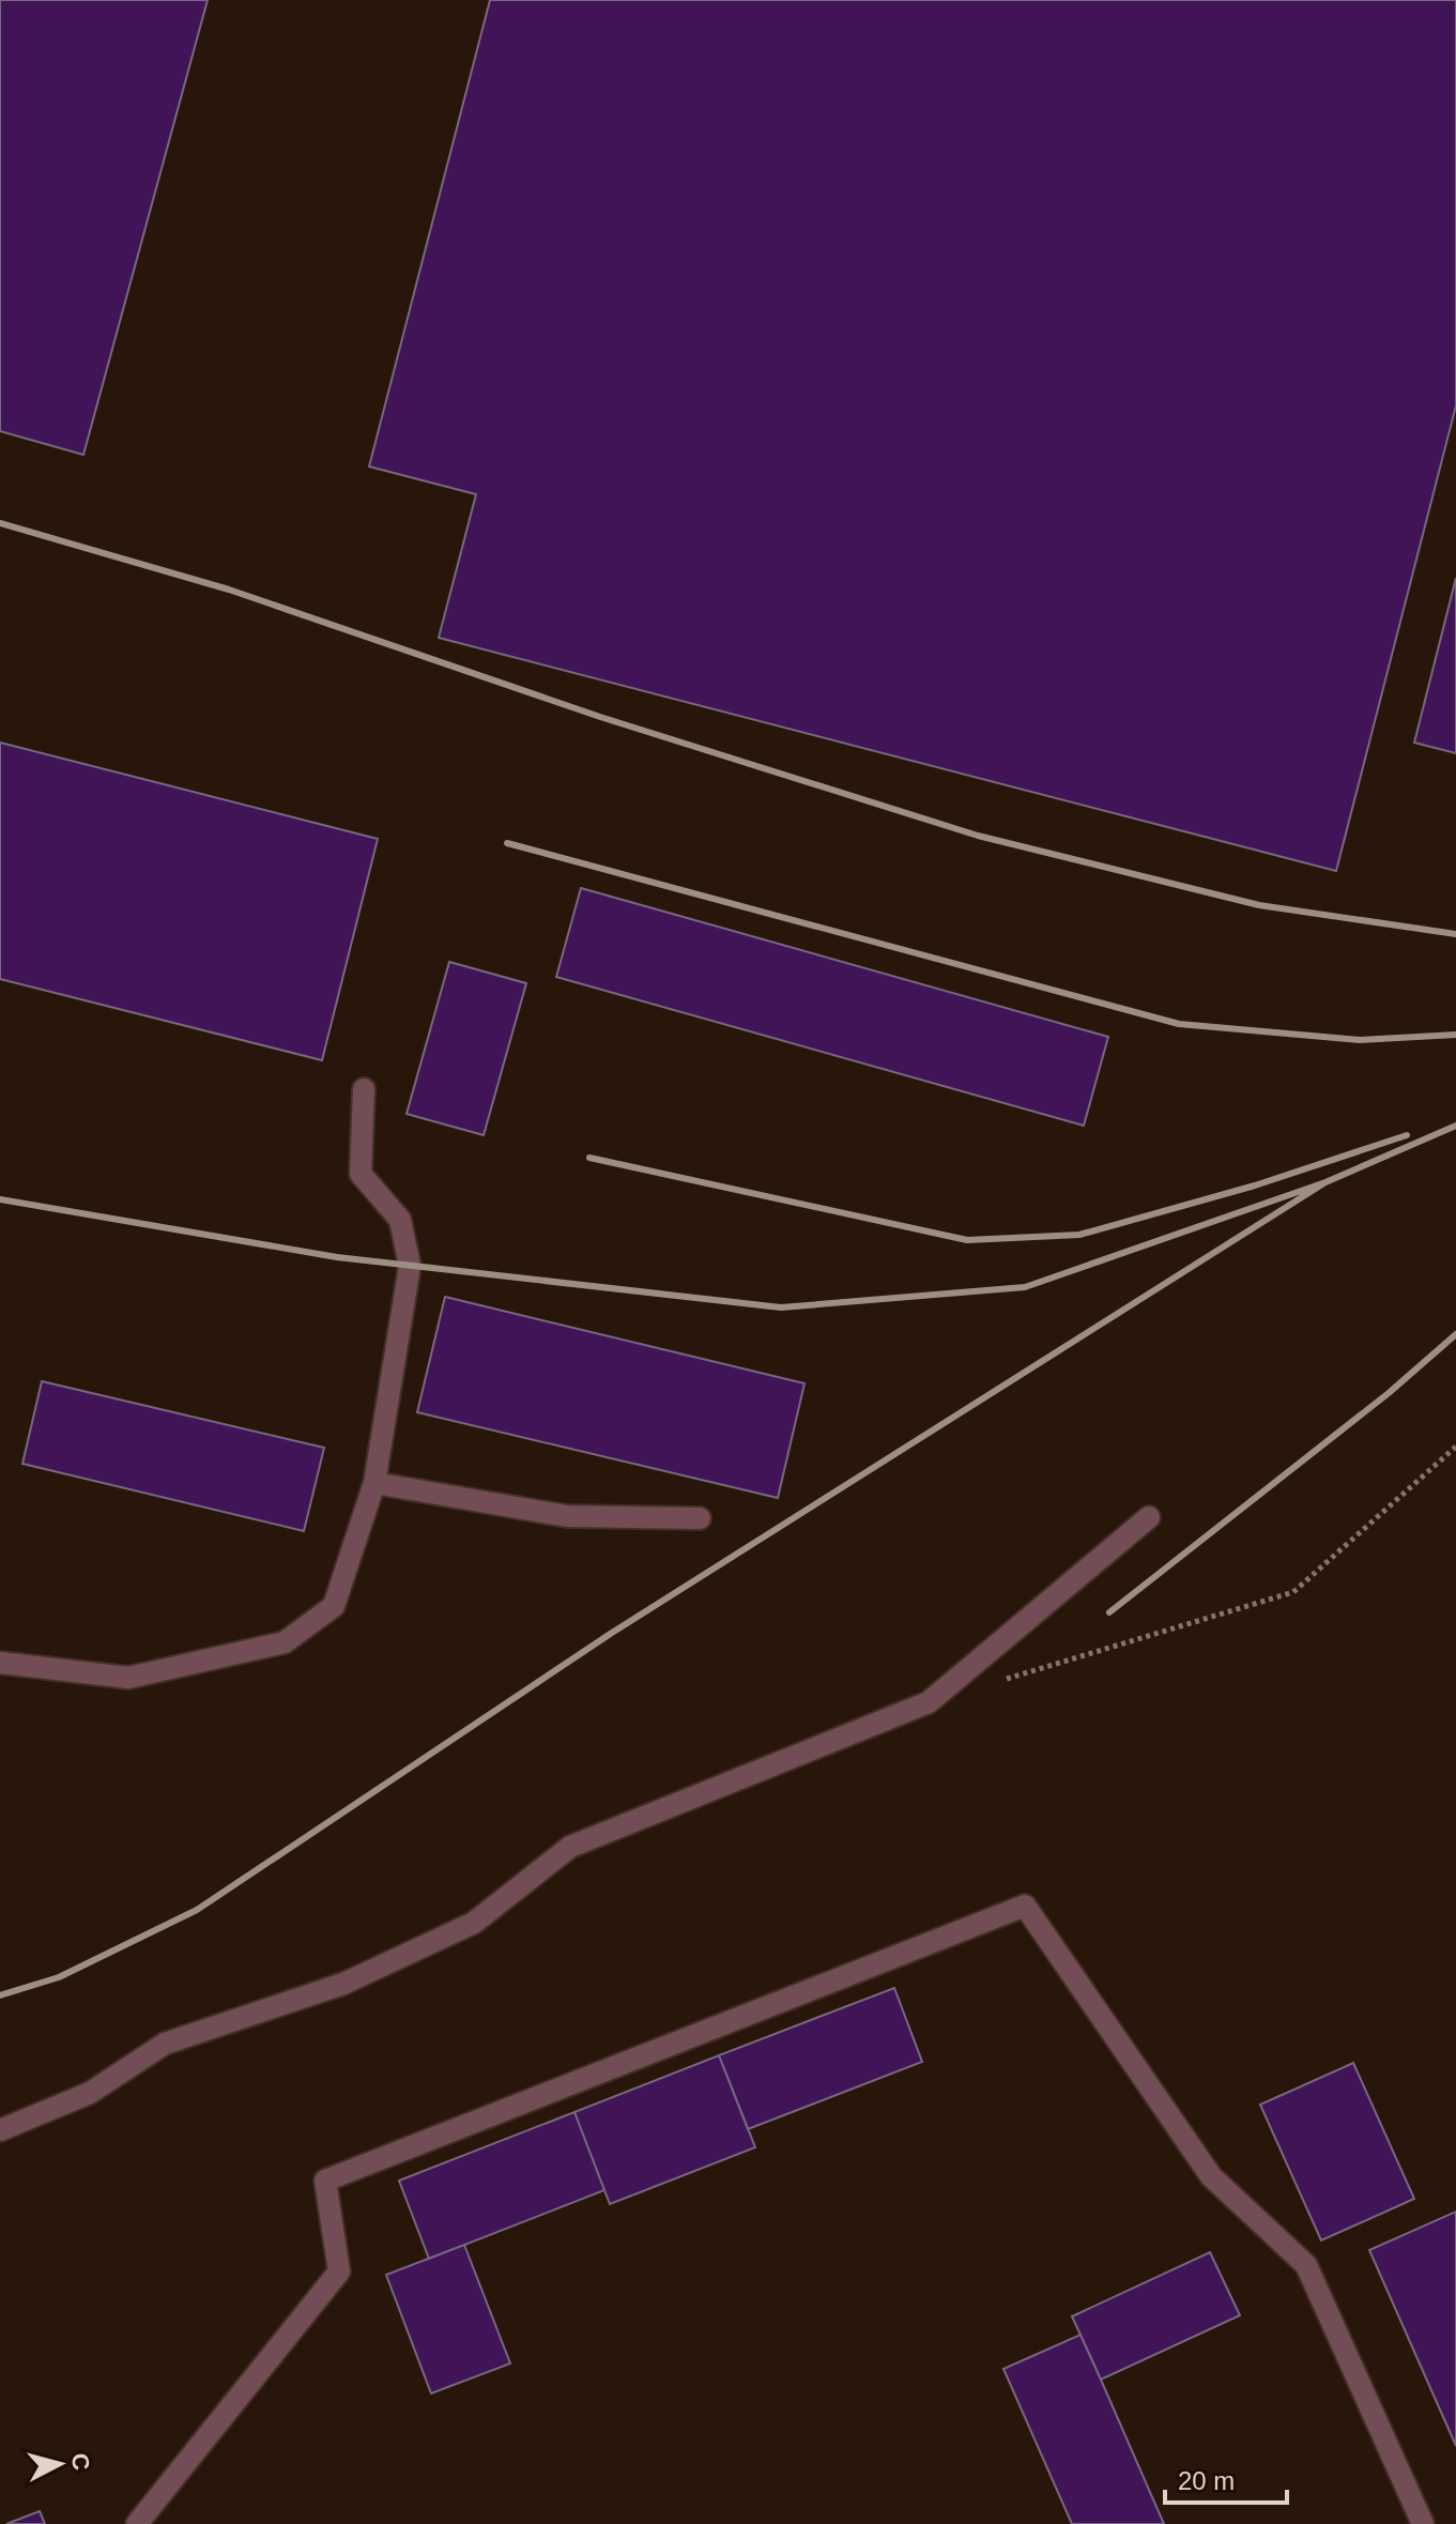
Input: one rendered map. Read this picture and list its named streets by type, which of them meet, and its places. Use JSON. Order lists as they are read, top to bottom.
{
  "scale_bar": "20 m",
  "north": "right"
}
